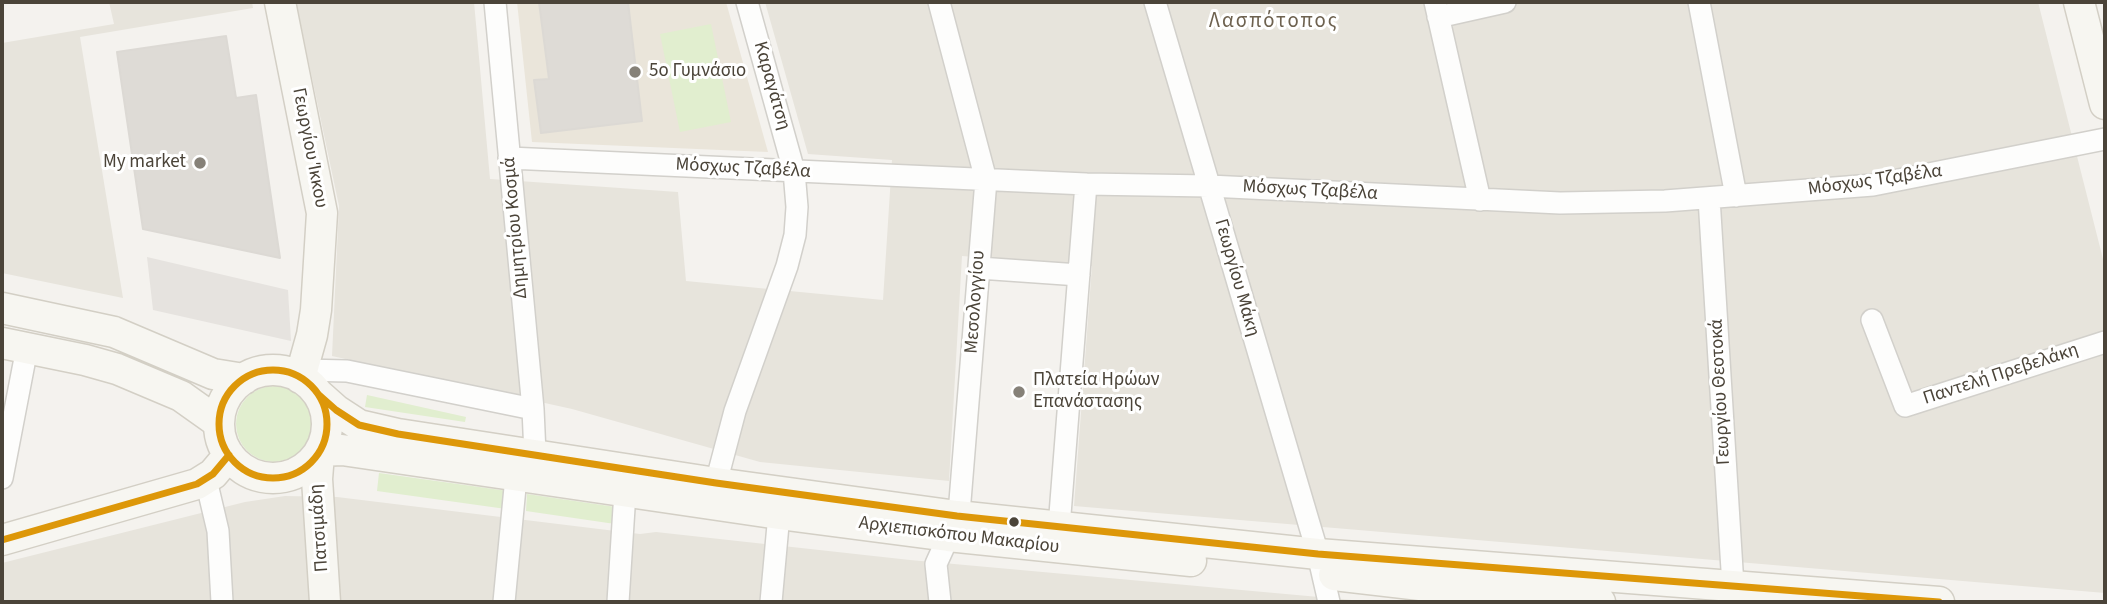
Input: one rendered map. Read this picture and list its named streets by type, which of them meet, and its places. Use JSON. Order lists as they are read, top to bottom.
{
  "streets": {
    "main road": ["Γεωργίου Ίκκου", "Πατσιμάδη", "Αρχιεπισκόπου Μακαρίου"],
    "street": [
      "Καραγάτση",
      "Μόσχως Τζαβέλα",
      "Δημητρίου Κοσμά",
      "Γεωργίου Μάκη",
      "Μεσολογγίου",
      "Παντελή Πρεβελάκη",
      "Γεωργίου Θεοτοκά"
    ]
  },
  "crossings": [
    ["Καραγάτση", "Μόσχως Τζαβέλα"],
    ["Γεωργίου Ίκκου", "Πατσιμάδη"],
    ["Γεωργίου Ίκκου", "Αρχιεπισκόπου Μακαρίου"],
    ["Μόσχως Τζαβέλα", "Δημητρίου Κοσμά"],
    ["Μόσχως Τζαβέλα", "Γεωργίου Μάκη"],
    ["Μόσχως Τζαβέλα", "Μεσολογγίου"],
    ["Μόσχως Τζαβέλα", "Γεωργίου Θεοτοκά"],
    ["Γεωργίου Μάκη", "Αρχιεπισκόπου Μακαρίου"],
    ["Μεσολογγίου", "Αρχιεπισκόπου Μακαρίου"],
    ["Πατσιμάδη", "Αρχιεπισκόπου Μακαρίου"]
  ],
  "districts": ["Λασπότοπος"],
  "places": ["5ο Γυμνάσιο", "My market", "Πλατεία Ηρώων Επανάστασης"]
}
